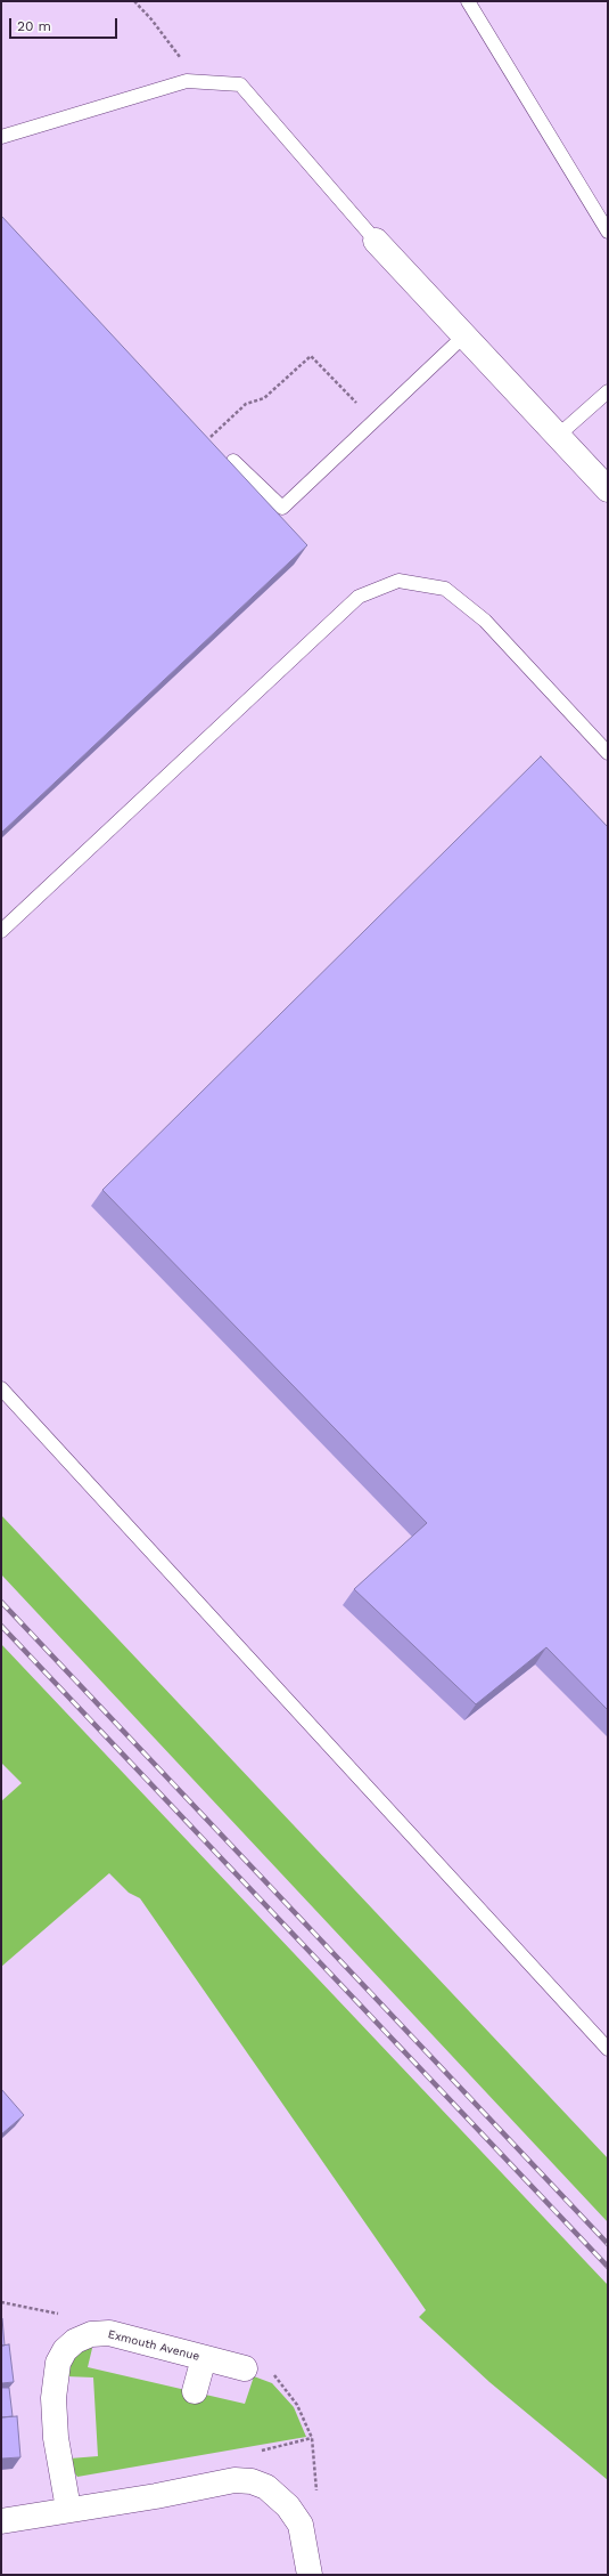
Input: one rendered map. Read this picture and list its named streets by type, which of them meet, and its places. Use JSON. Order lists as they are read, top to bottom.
{
  "streets": {
    "street": ["Exmouth Avenue"]
  },
  "scale_bar": "20 m"
}
